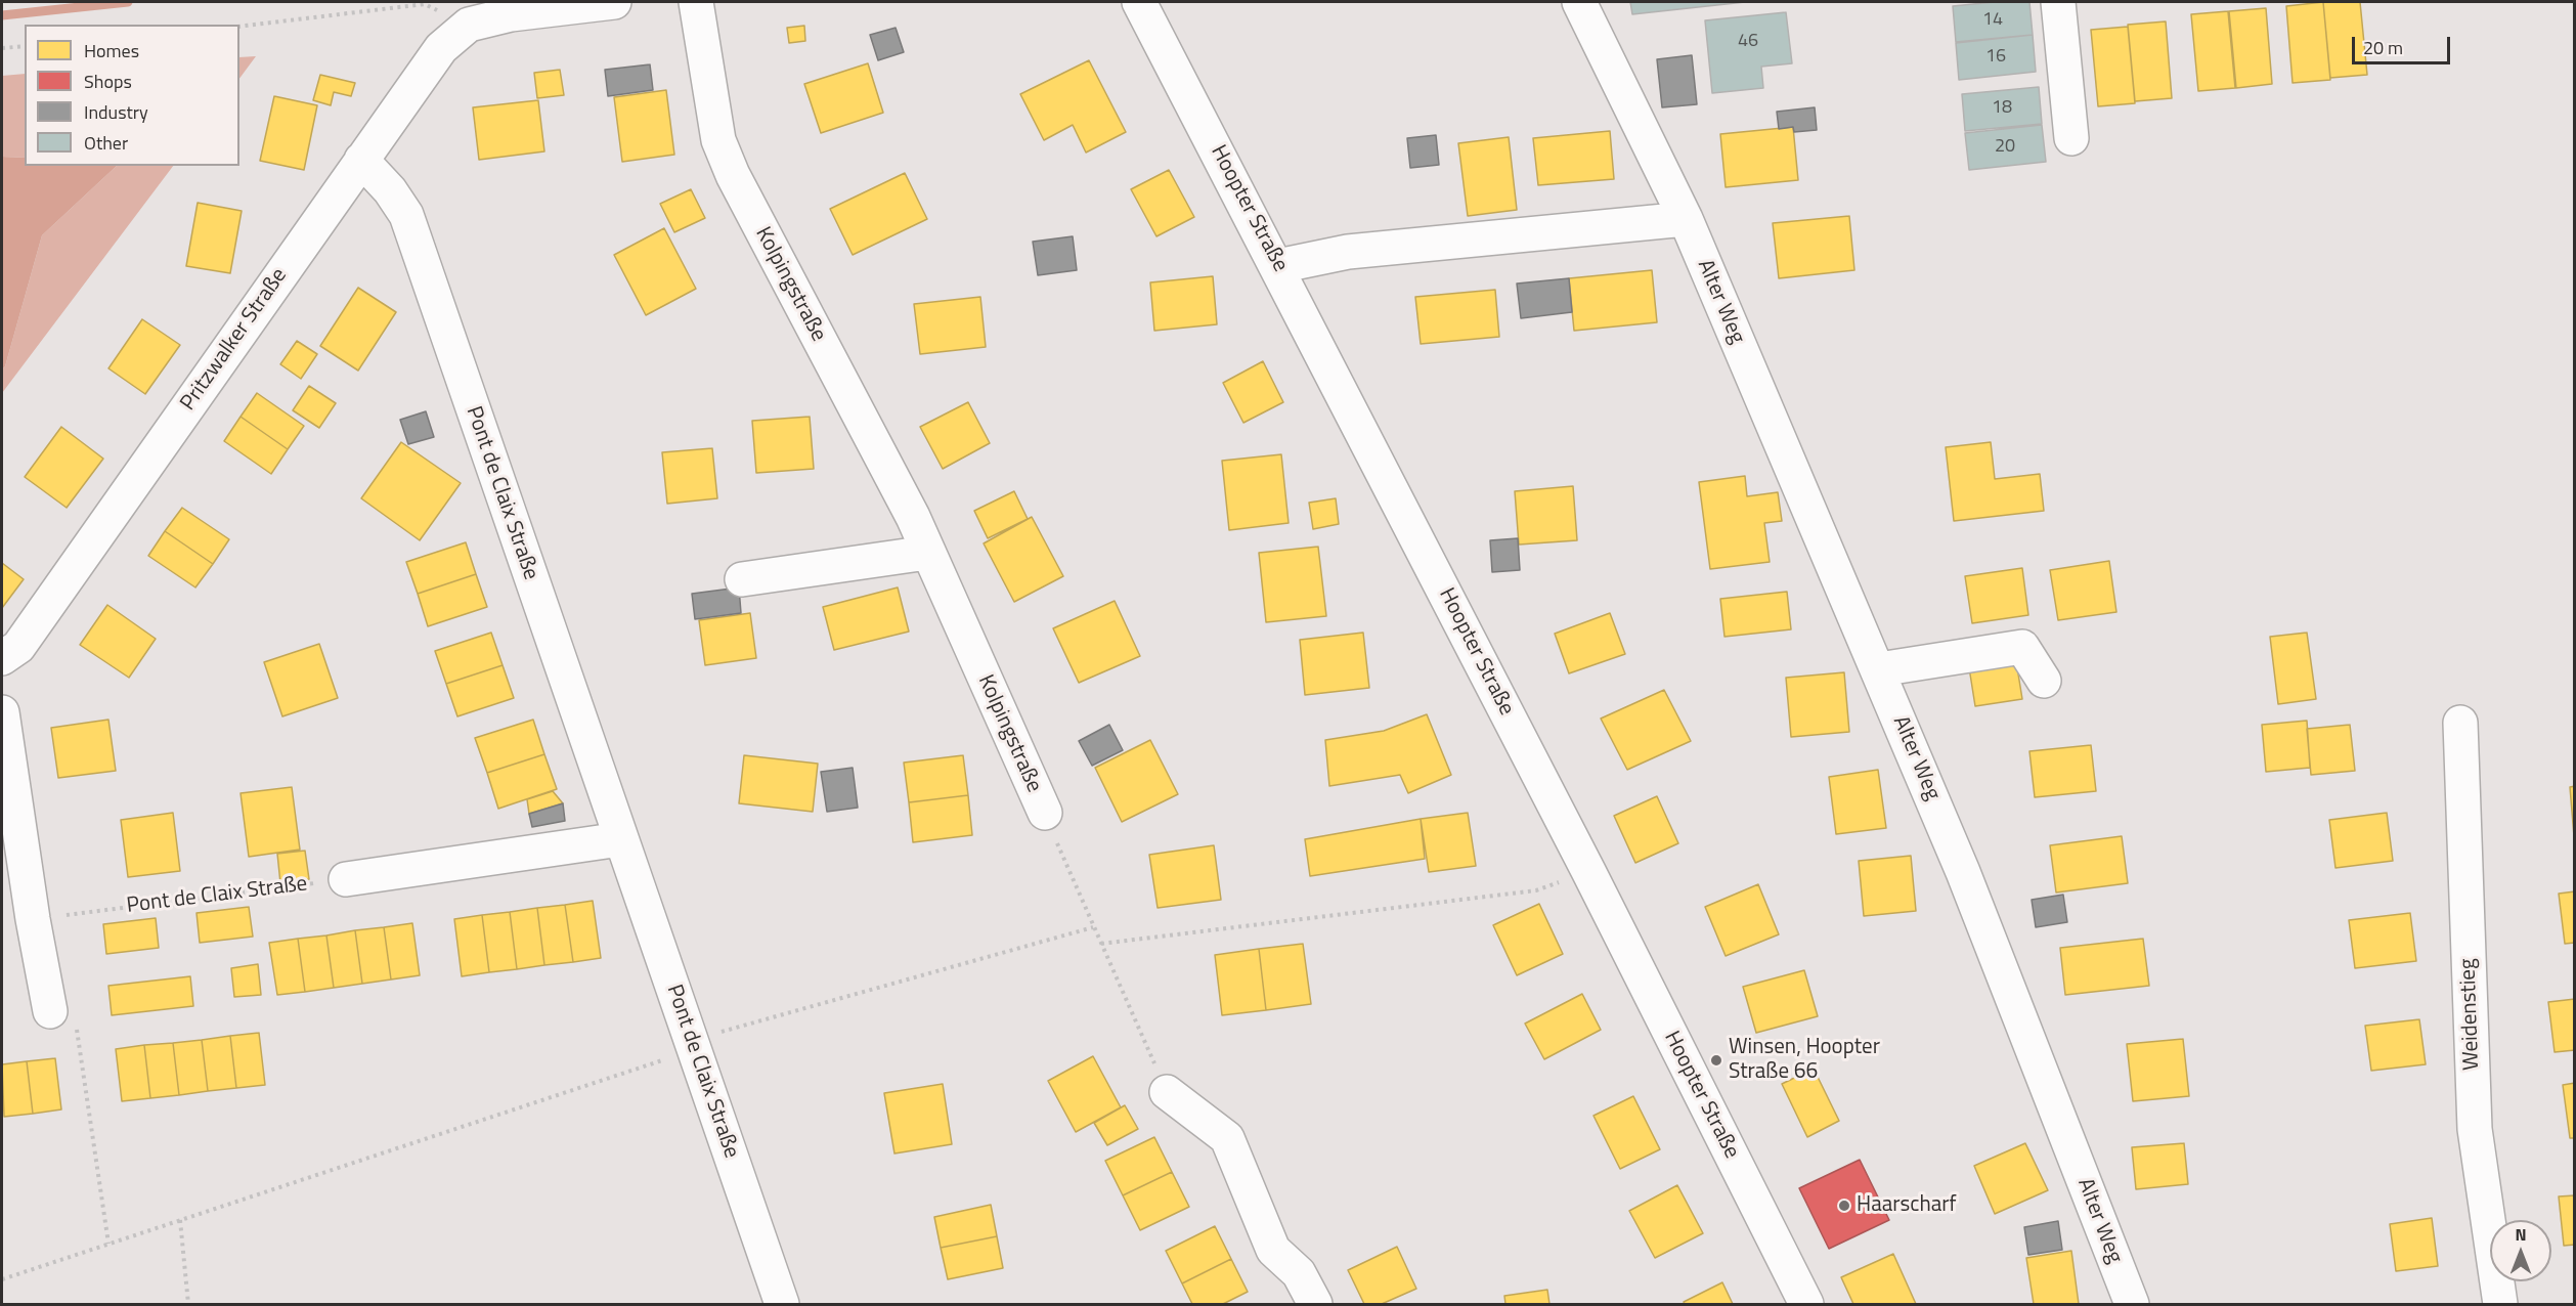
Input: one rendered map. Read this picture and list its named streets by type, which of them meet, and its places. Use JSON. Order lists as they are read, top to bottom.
{
  "streets": {
    "street": [
      "Hoopter Straße",
      "Kolpingstraße",
      "Alter Weg",
      "Pritzwalker Straße",
      "Pont de Claix Straße",
      "Weidenstieg"
    ]
  },
  "crossings": [
    ["Pritzwalker Straße", "Pont de Claix Straße"]
  ],
  "places": ["Winsen, Hoopter Straße 66", "Haarscharf"],
  "house_numbers": [
    "14",
    "46",
    "16",
    "18",
    "20"
  ],
  "legend": [
    "Homes",
    "Shops",
    "Industry",
    "Other"
  ],
  "scale_bar": "20 m",
  "north": "top"
}
